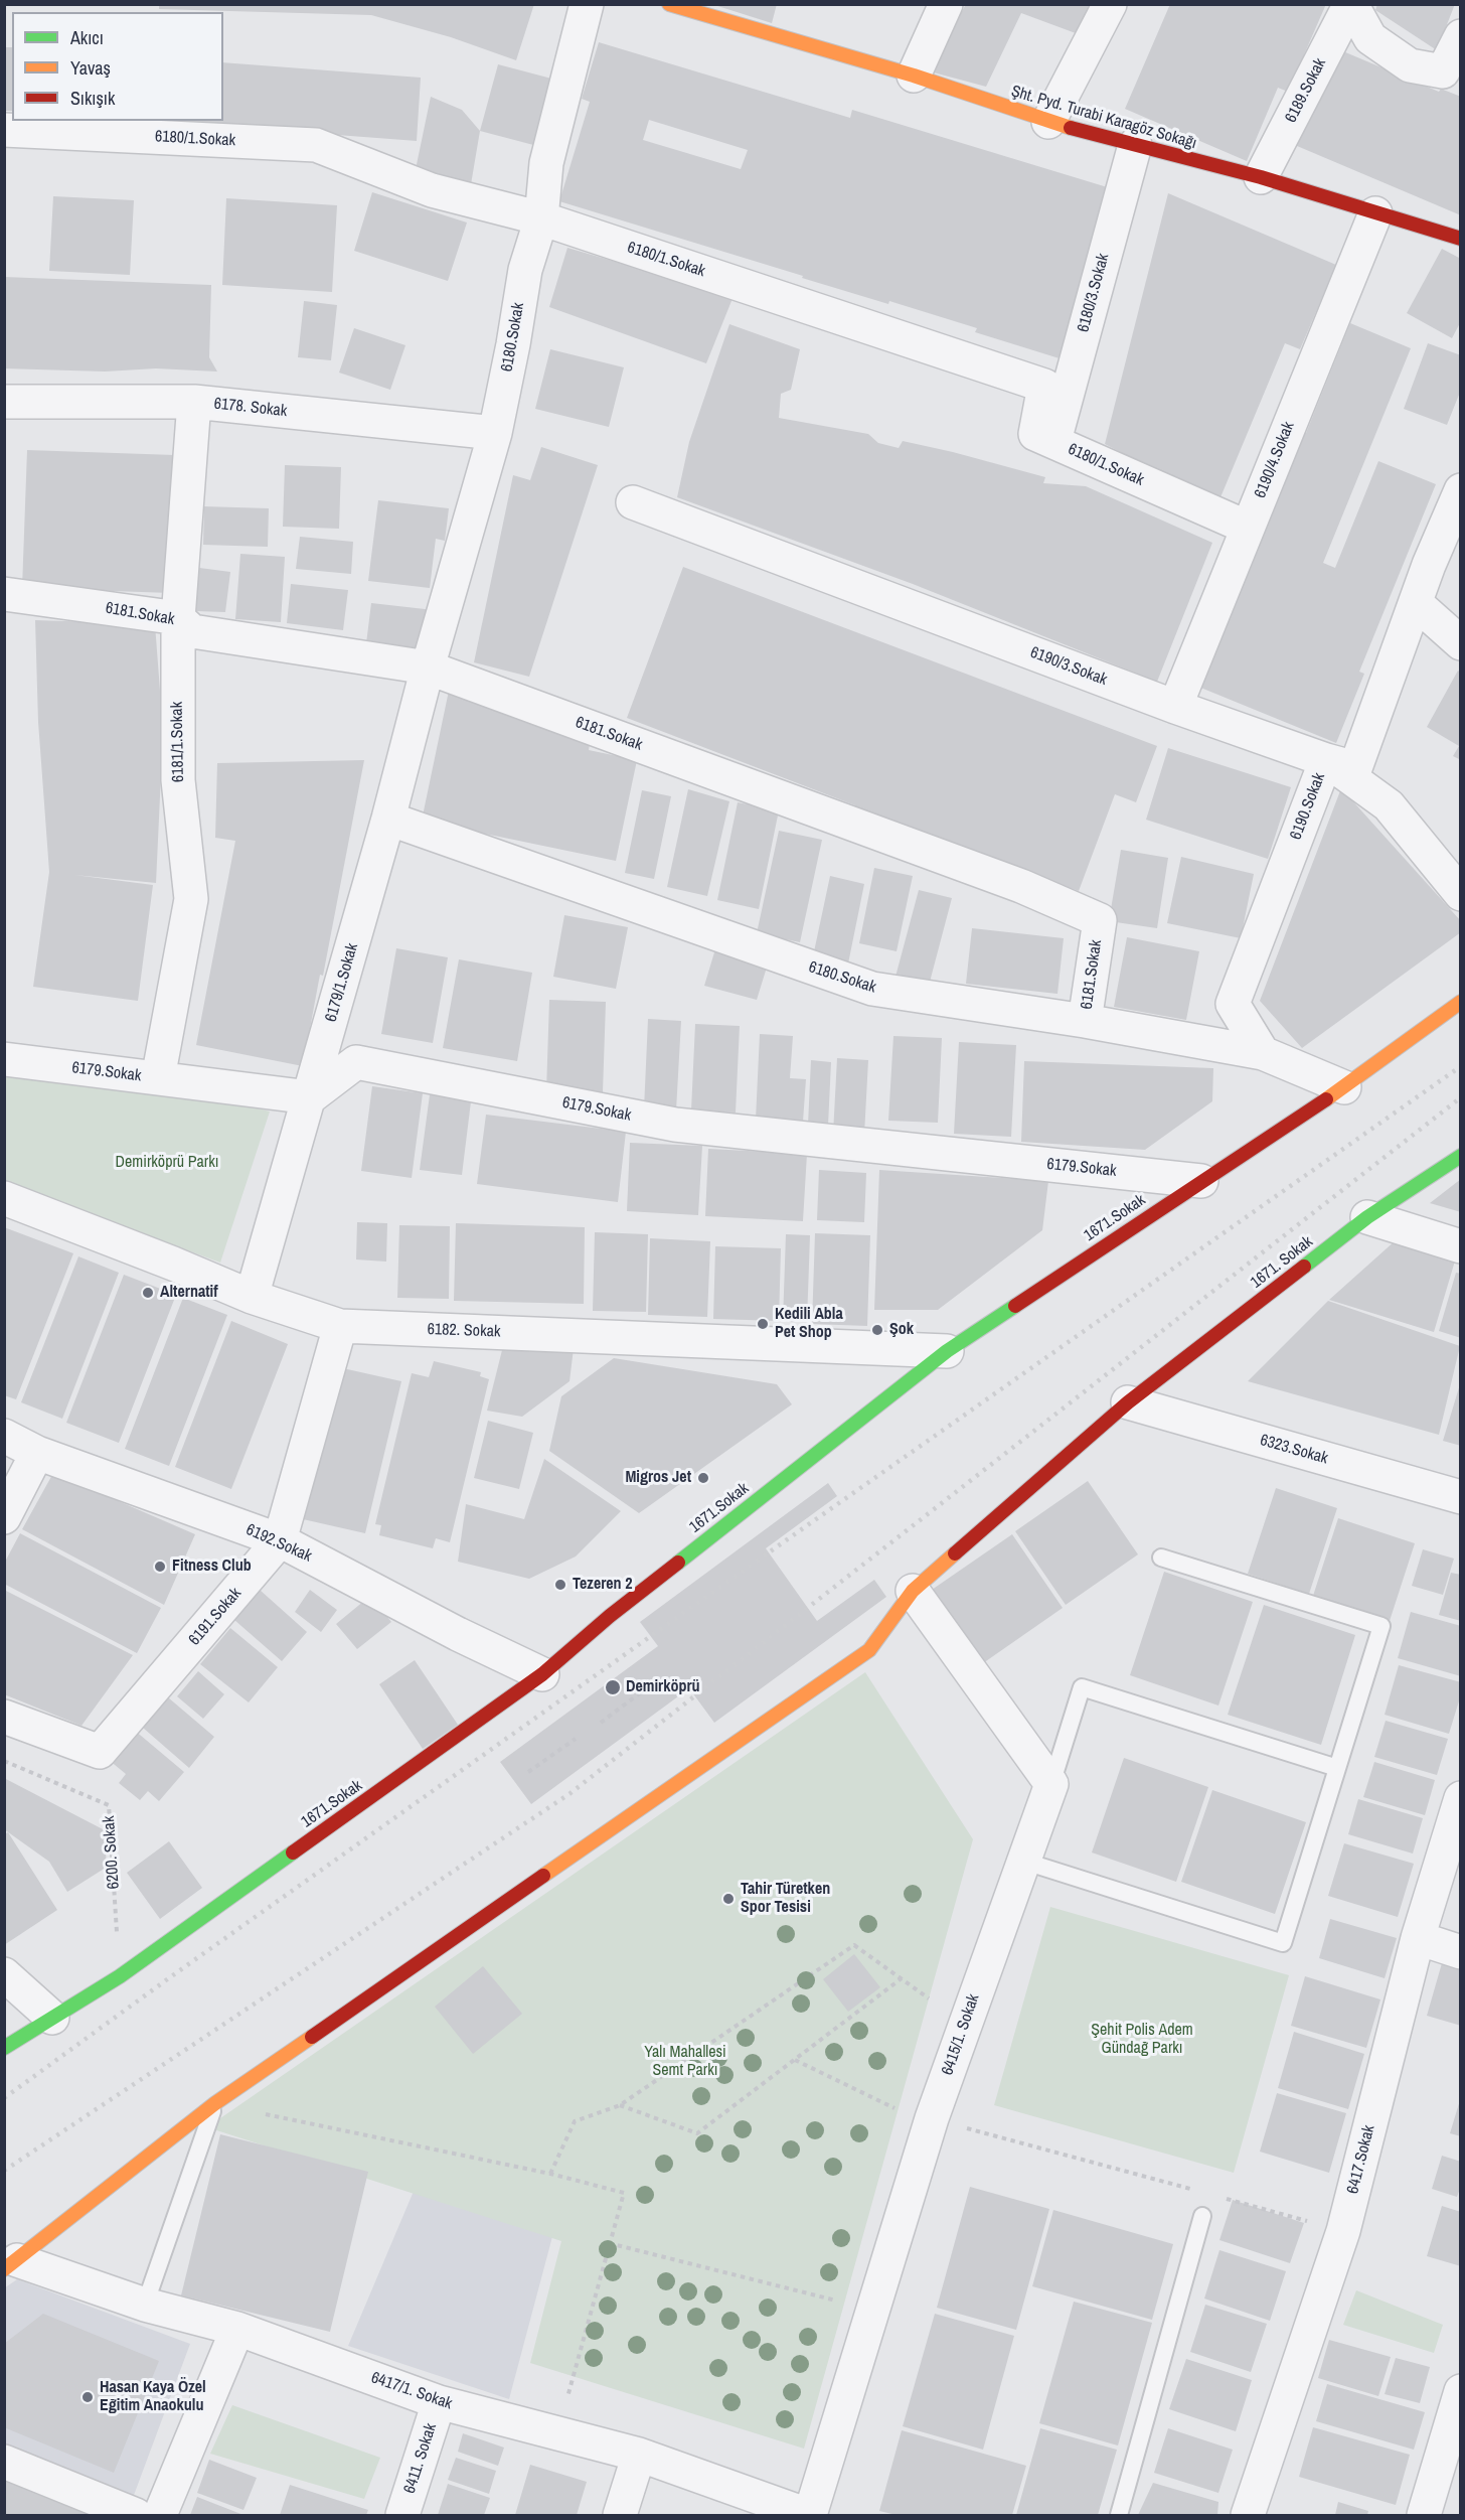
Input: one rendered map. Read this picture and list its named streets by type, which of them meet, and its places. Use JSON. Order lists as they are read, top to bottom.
{
  "streets": {
    "street": [
      "6189.Sokak",
      "Şht. Pyd. Turabi Karagöz Sokağı",
      "6180/1.Sokak",
      "6180/3.Sokak",
      "6180.Sokak",
      "6178. Sokak",
      "6190/4.Sokak",
      "6181.Sokak",
      "6190/3.Sokak",
      "6181/1.Sokak",
      "6190.Sokak",
      "6179/1.Sokak",
      "6179.Sokak",
      "1671.Sokak",
      "1671. Sokak",
      "6182. Sokak",
      "6323.Sokak",
      "6192.Sokak",
      "6191.Sokak",
      "6415/1. Sokak",
      "6417.Sokak",
      "6417/1. Sokak",
      "6411. Sokak"
    ],
    "path": ["6200. Sokak"]
  },
  "crossings": [
    ["6189.Sokak", "Şht. Pyd. Turabi Karagöz Sokağı"],
    ["Şht. Pyd. Turabi Karagöz Sokağı", "6180/3.Sokak"],
    ["Şht. Pyd. Turabi Karagöz Sokağı", "6190/4.Sokak"],
    ["6180/1.Sokak", "6180/3.Sokak"],
    ["6180/1.Sokak", "6180.Sokak"],
    ["6180/1.Sokak", "6190/4.Sokak"],
    ["6180.Sokak", "6178. Sokak"],
    ["6180.Sokak", "6181.Sokak"],
    ["6180.Sokak", "6190.Sokak"],
    ["6180.Sokak", "6179/1.Sokak"],
    ["6180.Sokak", "1671.Sokak"],
    ["6178. Sokak", "6181/1.Sokak"],
    ["6190/4.Sokak", "6190/3.Sokak"],
    ["6181.Sokak", "6181/1.Sokak"],
    ["6181.Sokak", "6179/1.Sokak"],
    ["6190/3.Sokak", "6190.Sokak"],
    ["6181/1.Sokak", "6179.Sokak"],
    ["6179/1.Sokak", "6179.Sokak"],
    ["6179/1.Sokak", "6182. Sokak"],
    ["6179.Sokak", "1671.Sokak"],
    ["1671.Sokak", "6182. Sokak"],
    ["1671.Sokak", "6192.Sokak"],
    ["1671.Sokak", "6200. Sokak"],
    ["1671. Sokak", "6323.Sokak"],
    ["6182. Sokak", "6191.Sokak"],
    ["6192.Sokak", "6191.Sokak"],
    ["6415/1. Sokak", "6417/1. Sokak"],
    ["6417/1. Sokak", "6411. Sokak"]
  ],
  "parks": ["Demirköprü Parkı", "Şehit Polis Adem Gündağ Parkı", "Yalı Mahallesi Semt Parkı"],
  "places": [
    "Alternatif",
    "Kedili Abla Pet Shop",
    "Şok",
    "Migros Jet",
    "Fitness Club",
    "Tezeren 2",
    "Demirköprü",
    "Tahir Türetken Spor Tesisi",
    "Hasan Kaya Özel Eğitim Anaokulu"
  ],
  "legend": ["Akıcı", "Yavaş", "Sıkışık"]
}
